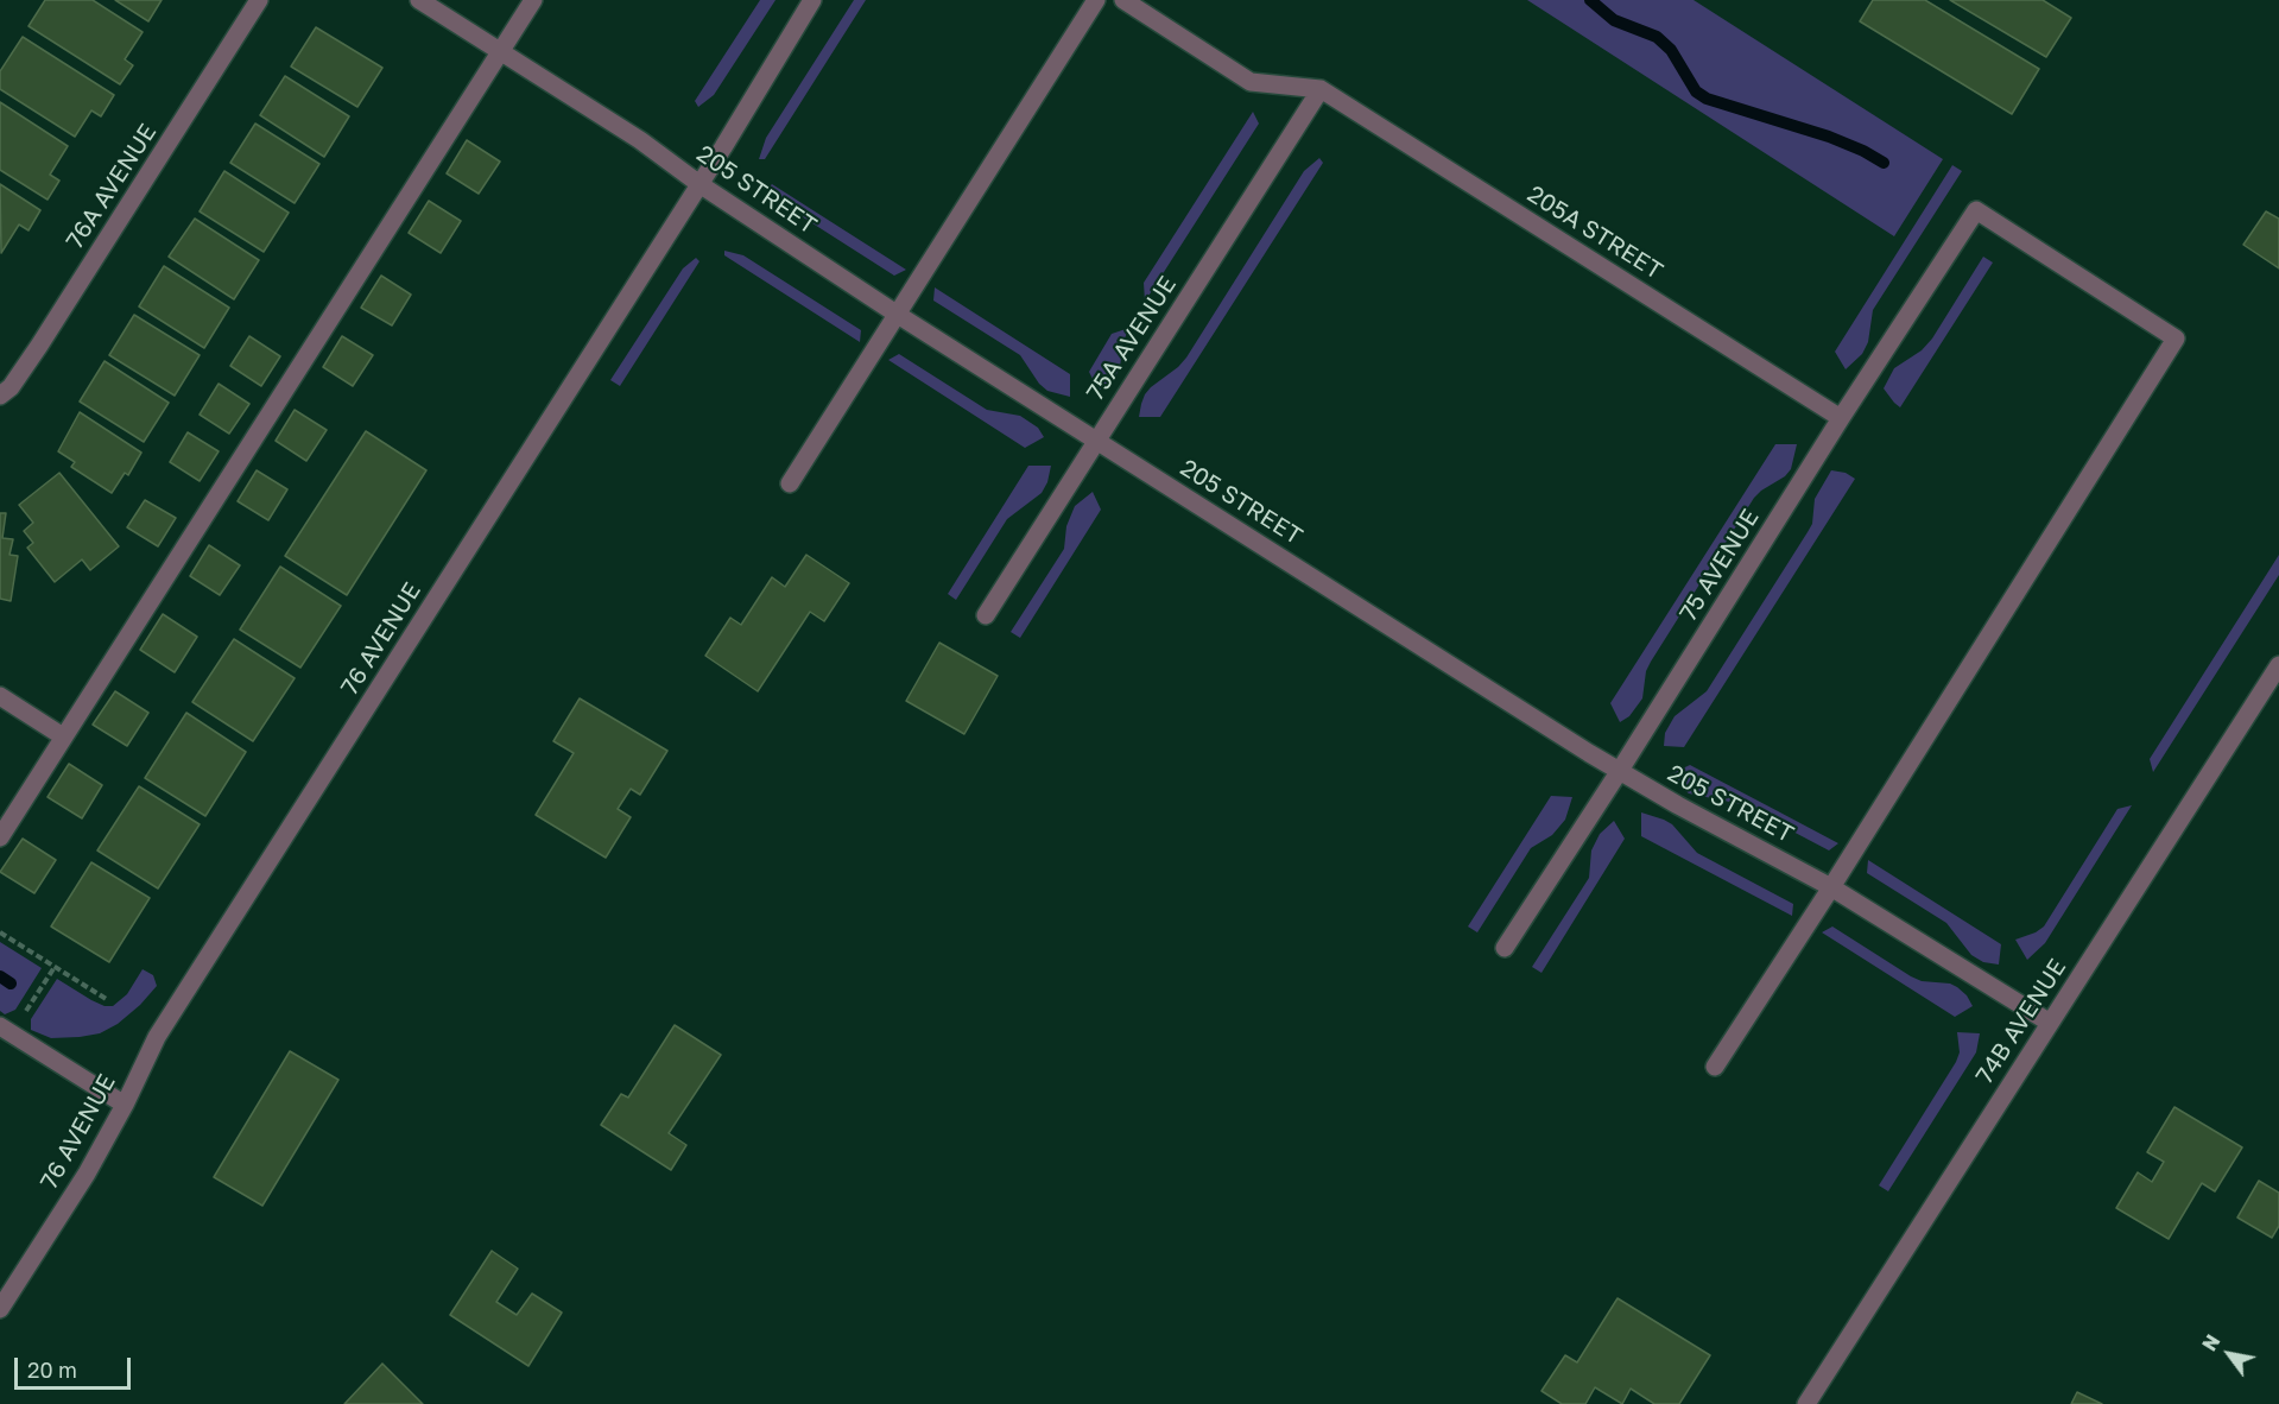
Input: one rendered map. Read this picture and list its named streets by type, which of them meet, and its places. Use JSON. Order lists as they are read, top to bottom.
{
  "streets": {
    "street": [
      "76A AVENUE",
      "205 STREET",
      "205A STREET",
      "75A AVENUE",
      "75 AVENUE",
      "76 AVENUE",
      "74B AVENUE"
    ]
  },
  "crossings": [
    ["205 STREET", "75A AVENUE"],
    ["205 STREET", "75 AVENUE"],
    ["205 STREET", "76 AVENUE"],
    ["205 STREET", "74B AVENUE"],
    ["205A STREET", "75A AVENUE"],
    ["205A STREET", "75 AVENUE"]
  ],
  "scale_bar": "20 m",
  "north": "top left"
}
